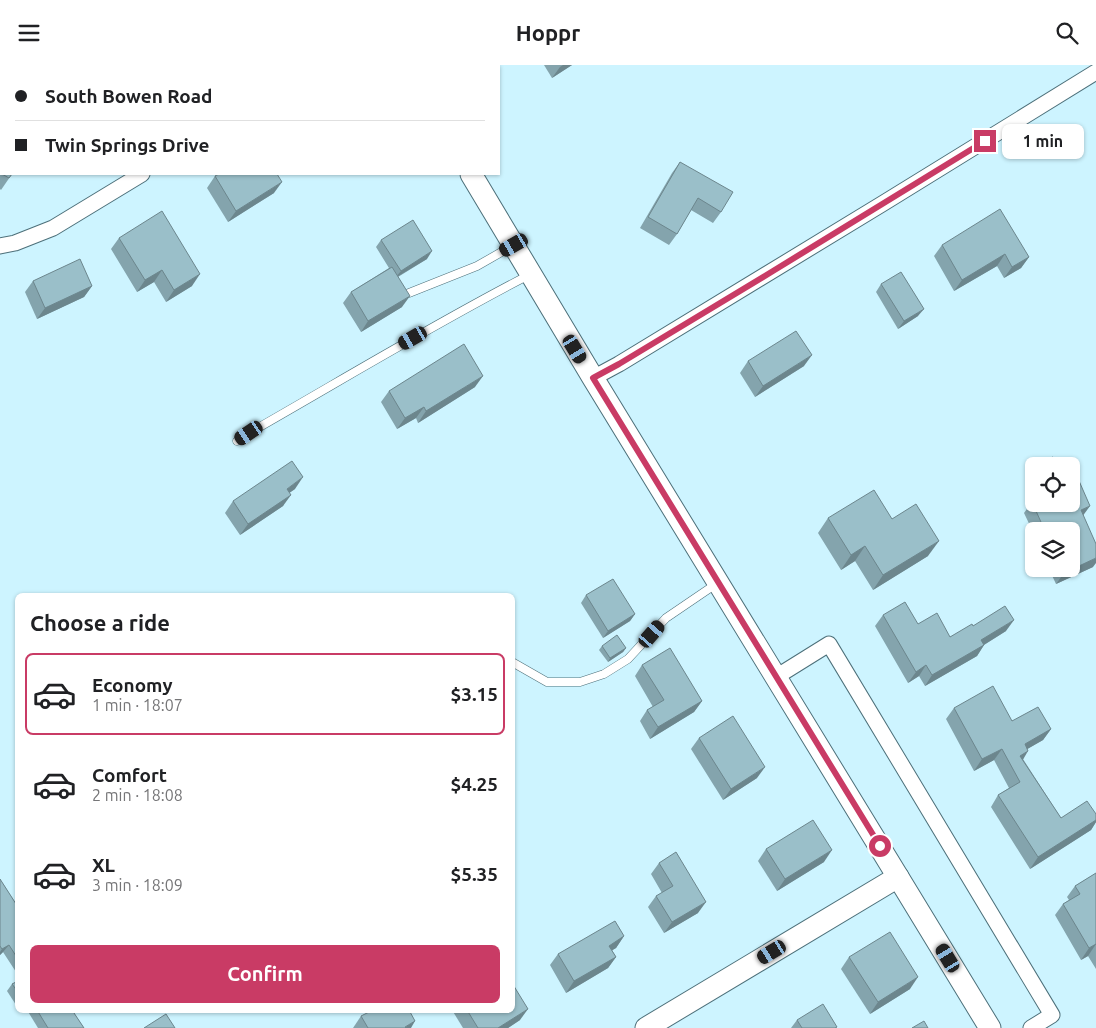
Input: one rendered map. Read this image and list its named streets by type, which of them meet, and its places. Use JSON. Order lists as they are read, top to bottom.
{
  "page": {
    "header": "Hoppr",
    "banner": ["South Bowen Road", "Twin Springs Drive"],
    "bubble": "1 min",
    "heading": "Choose a ride",
    "list": [
      {
        "name": "Economy",
        "note": "1 min · 18:07",
        "value": "$3.15"
      },
      {
        "name": "Comfort",
        "note": "2 min · 18:08",
        "value": "$4.25"
      },
      {
        "name": "XL",
        "note": "3 min · 18:09",
        "value": "$5.35"
      }
    ],
    "buttons": "Confirm"
  }
}
